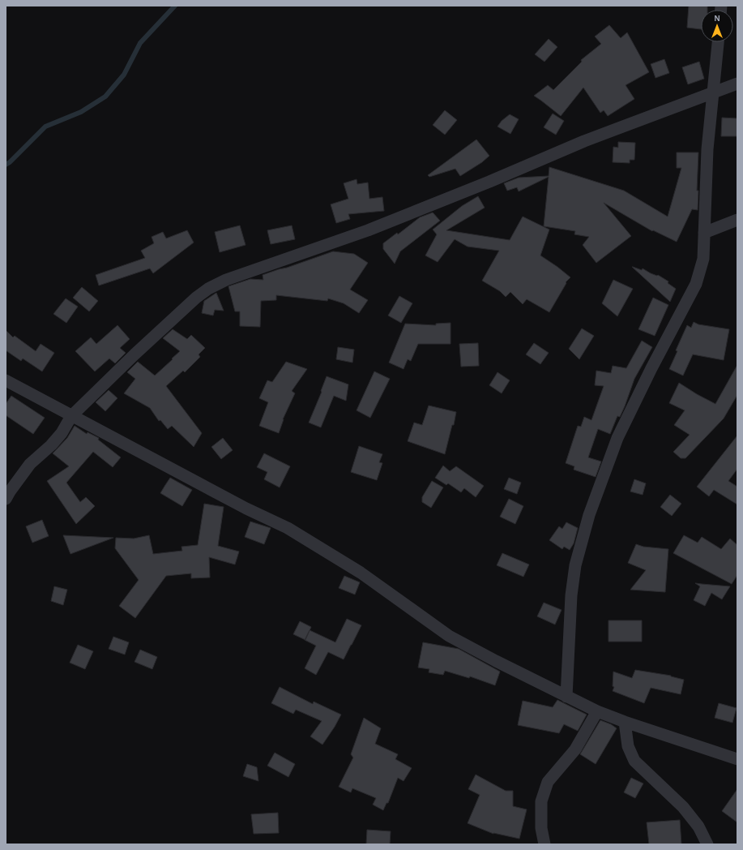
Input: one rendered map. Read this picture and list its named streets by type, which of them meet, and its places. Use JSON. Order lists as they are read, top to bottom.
{
  "north": "top"
}
